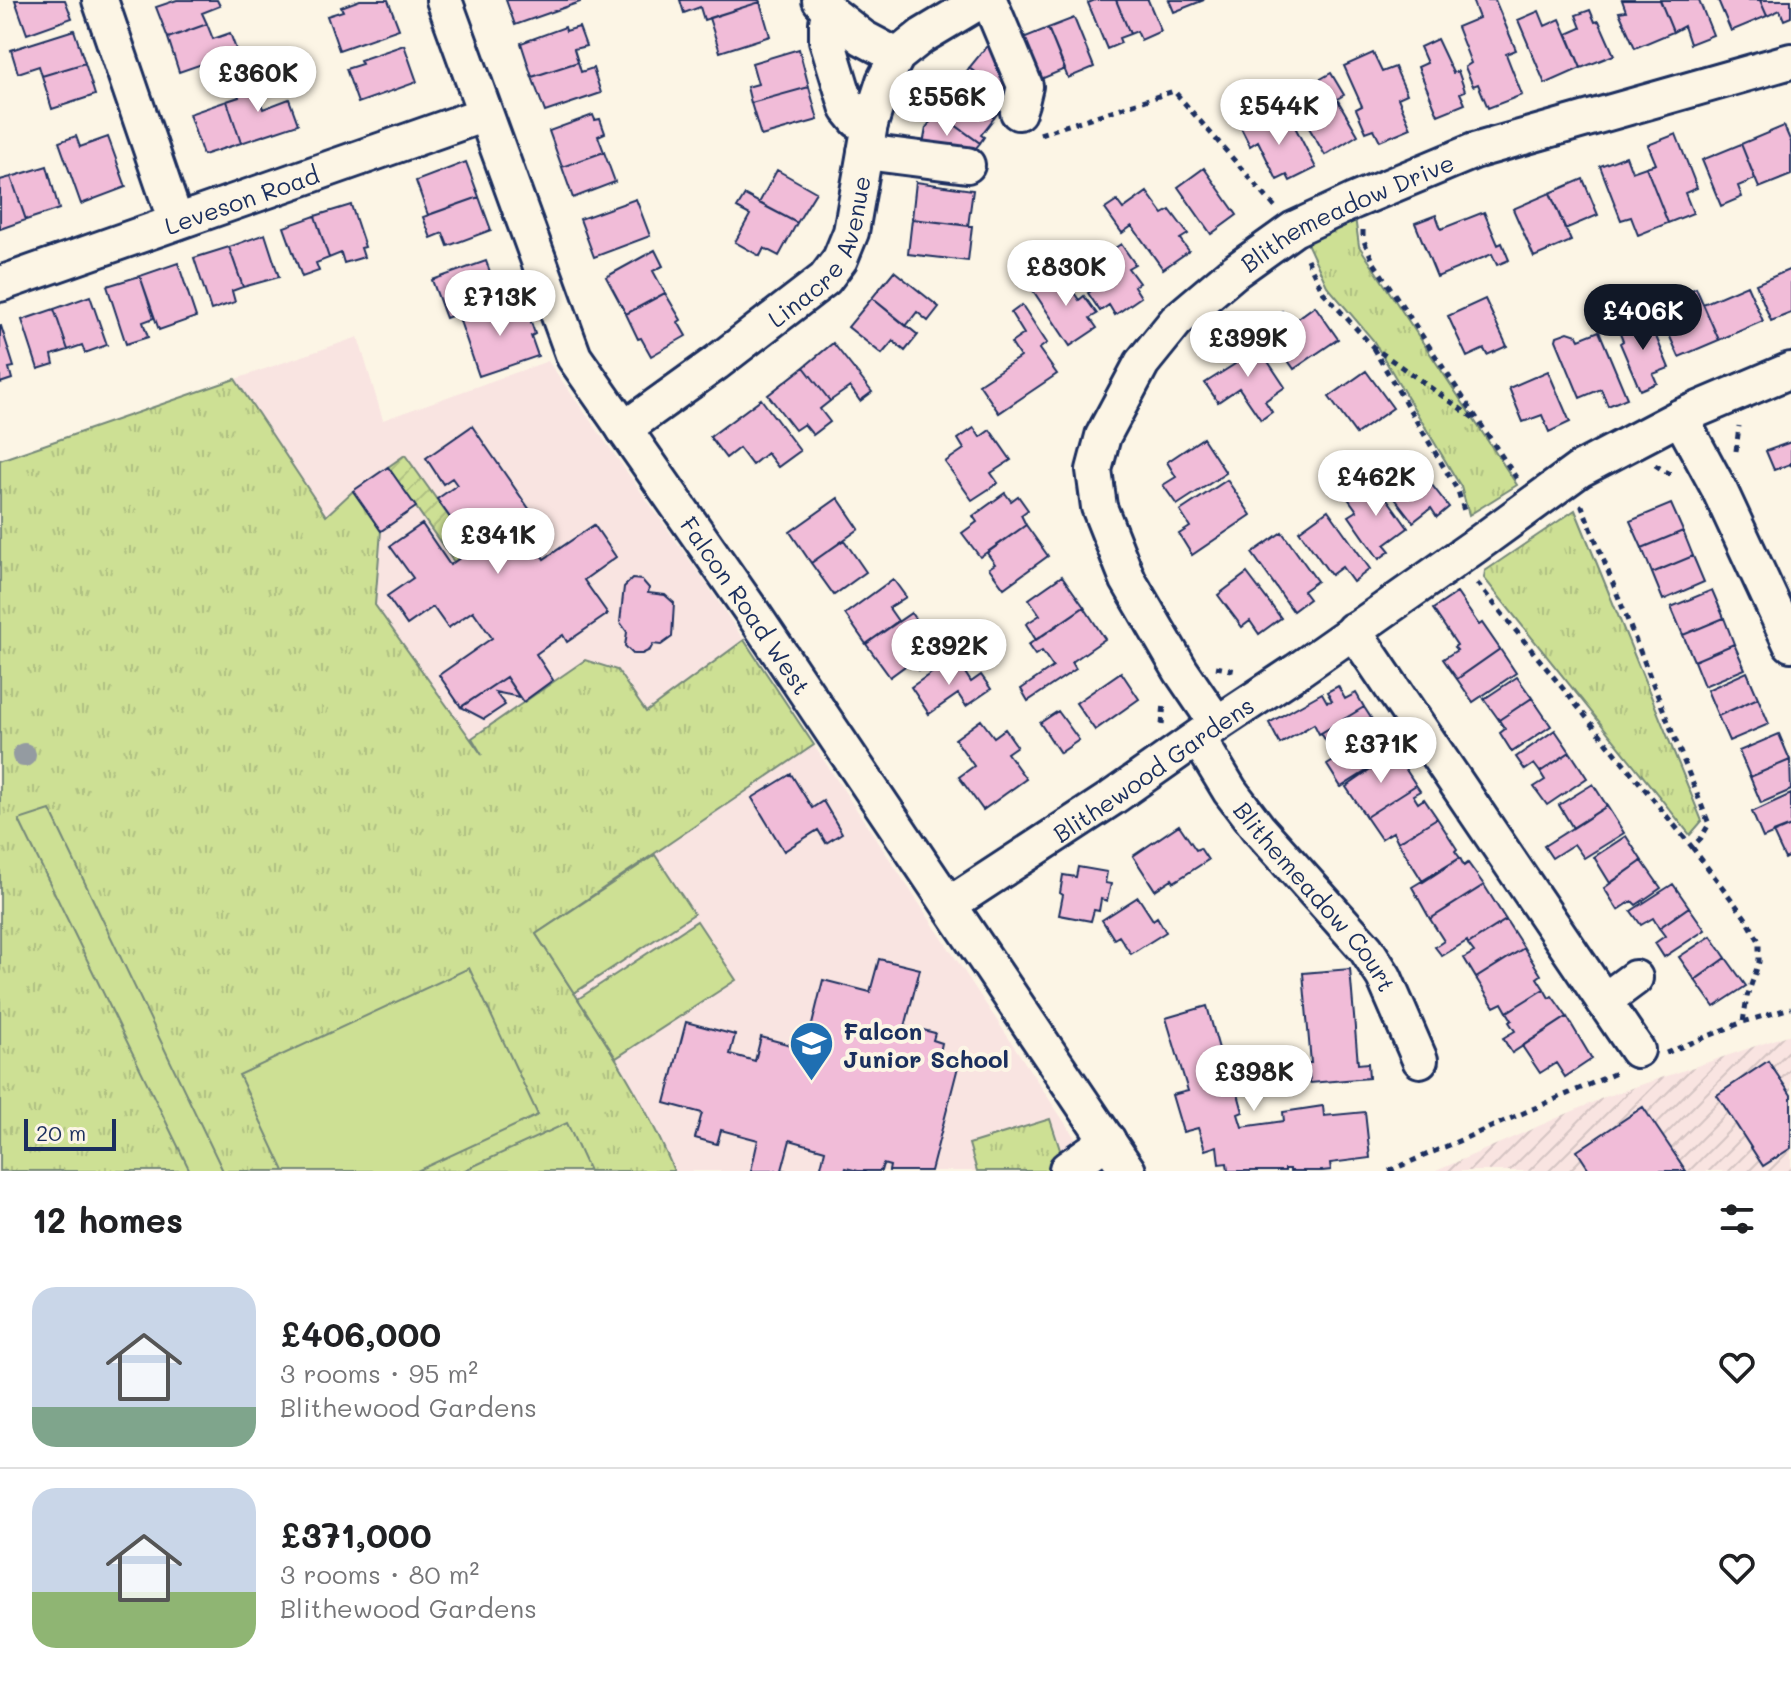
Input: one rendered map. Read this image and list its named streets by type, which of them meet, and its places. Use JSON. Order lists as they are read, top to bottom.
{
  "streets": {
    "street": [
      "Leveson Road",
      "Blithemeadow Drive",
      "Linacre Avenue",
      "Falcon Road West",
      "Blithewood Gardens",
      "Blithemeadow Court"
    ]
  },
  "crossings": [
    ["Leveson Road", "Falcon Road West"],
    ["Blithemeadow Drive", "Blithewood Gardens"],
    ["Blithemeadow Drive", "Blithemeadow Court"],
    ["Linacre Avenue", "Falcon Road West"],
    ["Falcon Road West", "Blithewood Gardens"],
    ["Blithewood Gardens", "Blithemeadow Court"]
  ],
  "places": {
    "school or university": ["Falcon Junior School"]
  },
  "scale_bar": "20 m",
  "page": {
    "price": [
      "£360K",
      "£556K",
      "£544K",
      "£830K",
      "£713K",
      "£406K",
      "£399K",
      "£462K",
      "£341K",
      "£392K",
      "£371K",
      "£398K"
    ],
    "scale": "20 m",
    "heading": "12 homes",
    "list": [
      {
        "name": "£406,000",
        "note": "3 rooms · 95 m² · Blithewood Gardens"
      },
      {
        "name": "£371,000",
        "note": "3 rooms · 80 m² · Blithewood Gardens"
      }
    ]
  }
}
